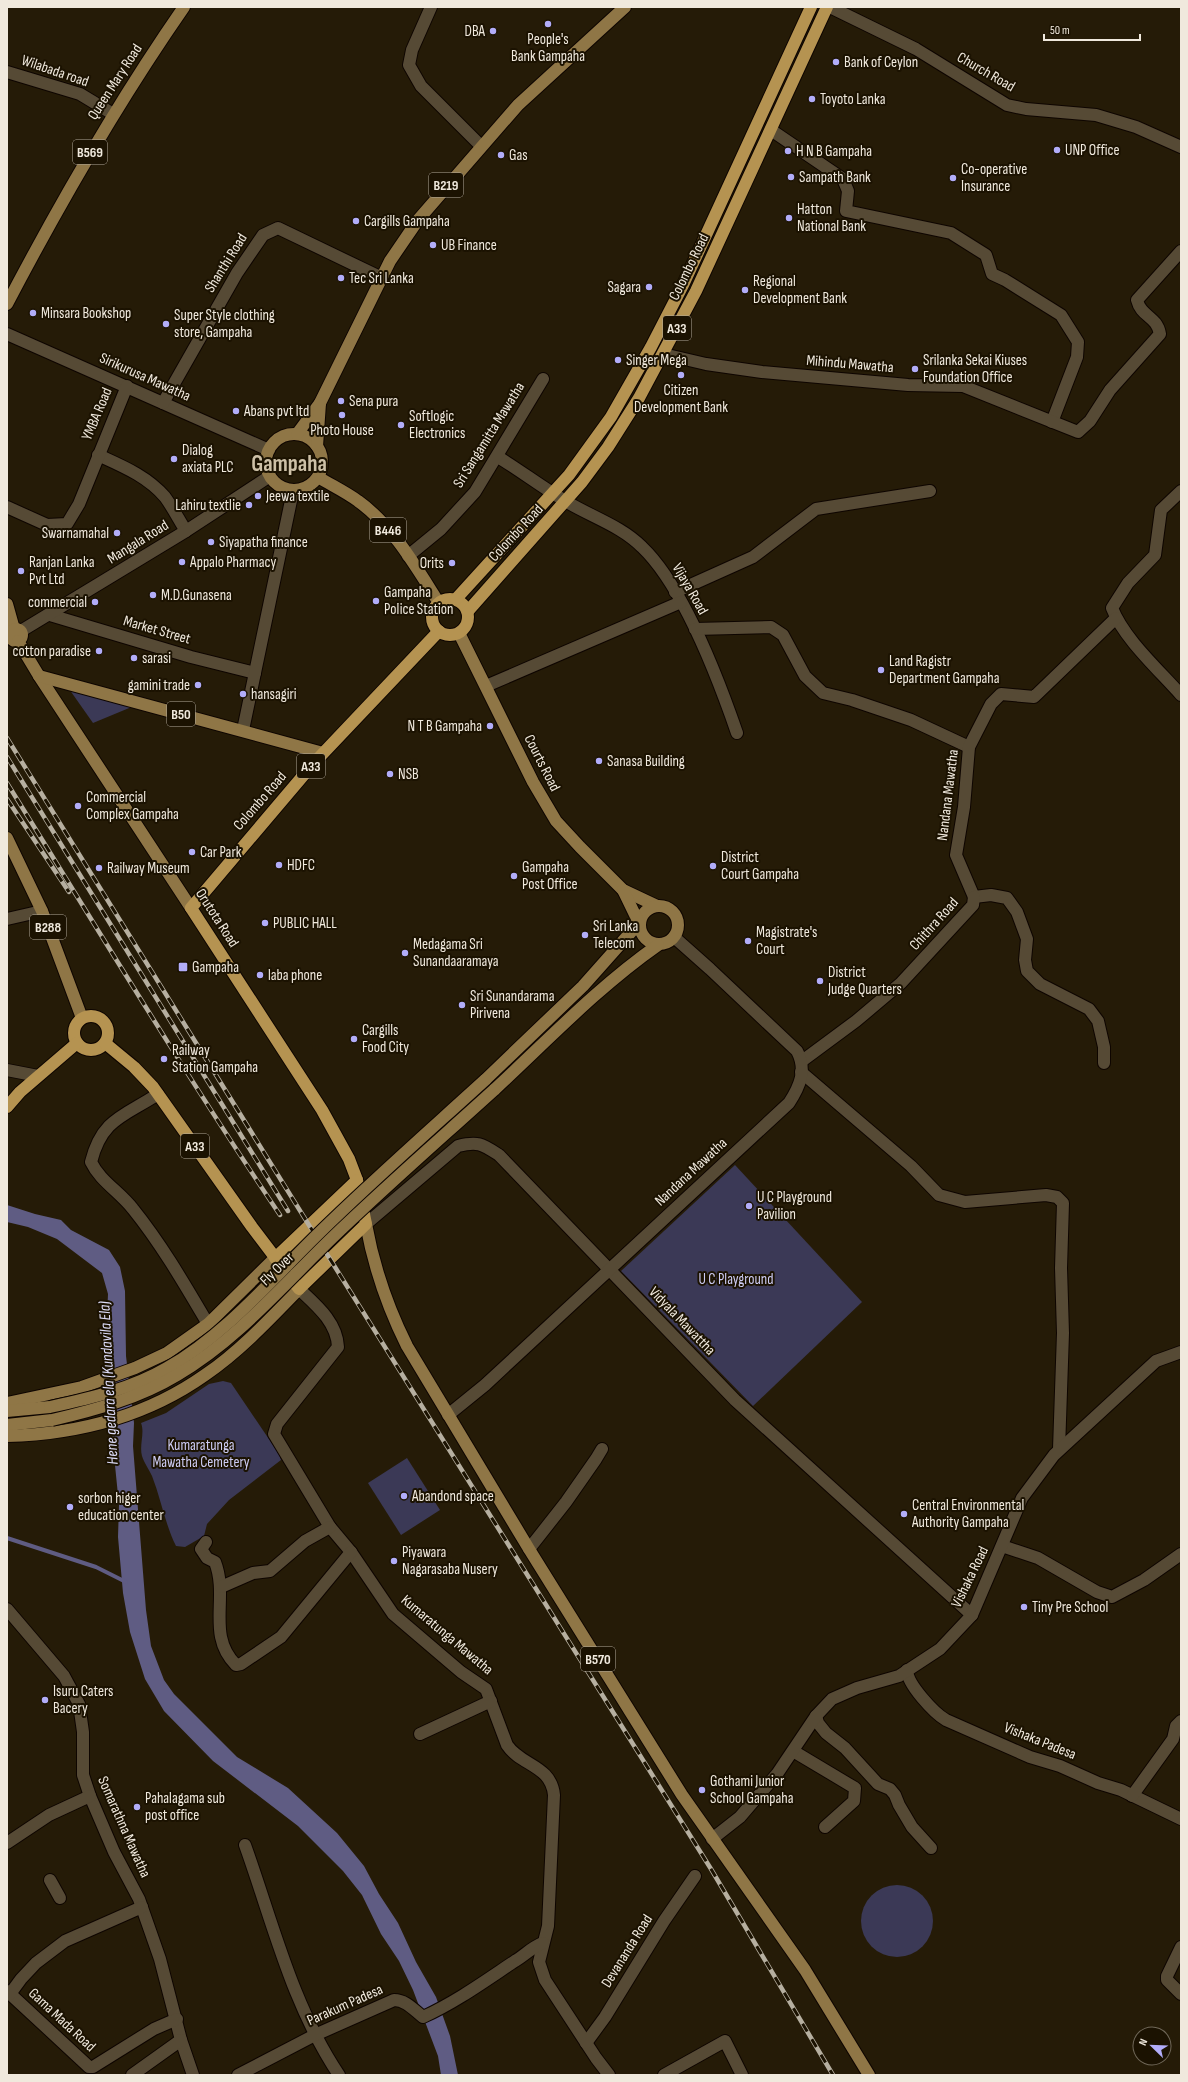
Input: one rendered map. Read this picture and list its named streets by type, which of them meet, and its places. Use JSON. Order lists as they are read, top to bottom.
{
  "streets": {
    "highway": ["Colombo Road", "A33", "Orutota Road"],
    "main road": [
      "Queen Mary Road",
      "B569",
      "B219",
      "B446",
      "B50",
      "Courts Road",
      "B288",
      "Fly Over",
      "B570"
    ],
    "street": [
      "Wilabada road",
      "Church Road",
      "Shanthi Road",
      "Mihindu Mawatha",
      "Sirikurusa Mawatha",
      "YMBA Road",
      "Sri Sangamitta Mawatha",
      "Mangala Road",
      "Vijaya Road",
      "Market Street",
      "Nandana Mawatha",
      "Chithra Road",
      "Vidyala Mawattha",
      "Vishaka Road",
      "Kumaratunga Mawatha",
      "Vishaka Padesa",
      "Somarathna Mawatha",
      "Devananda Road",
      "Parakum Padesa",
      "Gama Mada Road"
    ]
  },
  "crossings": [
    ["Wilabada road", "Queen Mary Road"],
    ["Church Road", "Colombo Road"],
    ["B219", "Shanthi Road"],
    ["B219", "Sirikurusa Mawatha"],
    ["B219", "B446"],
    ["B219", "Mangala Road"],
    ["Shanthi Road", "Sirikurusa Mawatha"],
    ["Colombo Road", "Mihindu Mawatha"],
    ["Colombo Road", "B446"],
    ["Colombo Road", "Vijaya Road"],
    ["Colombo Road", "B50"],
    ["Colombo Road", "Courts Road"],
    ["Colombo Road", "Orutota Road"],
    ["A33", "B288"],
    ["A33", "Kumaratunga Mawatha"],
    ["Sirikurusa Mawatha", "YMBA Road"],
    ["Sirikurusa Mawatha", "B446"],
    ["Sirikurusa Mawatha", "Mangala Road"],
    ["YMBA Road", "Mangala Road"],
    ["Sri Sangamitta Mawatha", "B446"],
    ["Sri Sangamitta Mawatha", "Vijaya Road"],
    ["B446", "Mangala Road"],
    ["B446", "Courts Road"],
    ["Mangala Road", "Market Street"],
    ["Mangala Road", "Orutota Road"],
    ["B50", "Orutota Road"],
    ["Courts Road", "Fly Over"],
    ["Nandana Mawatha", "Chithra Road"],
    ["Nandana Mawatha", "Vidyala Mawattha"],
    ["Nandana Mawatha", "B570"],
    ["Orutota Road", "Vidyala Mawattha"],
    ["Orutota Road", "B570"],
    ["Vidyala Mawattha", "Vishaka Road"],
    ["Vidyala Mawattha", "B570"],
    ["Vishaka Road", "B570"],
    ["Vishaka Road", "Vishaka Padesa"],
    ["Kumaratunga Mawatha", "Devananda Road"],
    ["Kumaratunga Mawatha", "Parakum Padesa"],
    ["Somarathna Mawatha", "Gama Mada Road"]
  ],
  "districts": ["Gampaha"],
  "water": ["Hene gedara ela (Kundavila Ela)"],
  "parks": ["U C Playground", "Kumaratunga Mawatha Cemetery"],
  "places": {
    "other": [
      "People's Bank Gampaha",
      "DBA",
      "Bank of Ceylon",
      "Toyoto Lanka",
      "UNP Office",
      "H N B Gampaha",
      "Gas",
      "Sampath Bank",
      "Co-operative Insurance",
      "Hatton National Bank",
      "Cargills Gampaha",
      "UB Finance",
      "Tec Sri Lanka",
      "Sagara",
      "Regional Development Bank",
      "Minsara Bookshop",
      "Super Style clothing store, Gampaha",
      "Singer Mega",
      "Srilanka Sekai Kiuses Foundation Office",
      "Citizen Development Bank",
      "Sena pura",
      "Abans pvt ltd",
      "Photo House",
      "Softlogic Electronics",
      "Dialog axiata PLC",
      "Jeewa textile",
      "Lahiru textlie",
      "Swarnamahal",
      "Siyapatha finance",
      "Appalo Pharmacy",
      "Orits",
      "Ranjan Lanka Pvt Ltd",
      "M.D.Gunasena",
      "Gampaha Police Station",
      "commercial",
      "cotton paradise",
      "sarasi",
      "Land Ragistr Department Gampaha",
      "gamini trade",
      "hansagiri",
      "N T B Gampaha",
      "Sanasa Building",
      "NSB",
      "Commercial Complex Gampaha",
      "Car Park",
      "HDFC",
      "District Court Gampaha",
      "Railway Museum",
      "Gampaha Post Office",
      "PUBLIC HALL",
      "Sri Lanka Telecom",
      "Magistrate's Court",
      "Medagama Sri Sunandaaramaya",
      "laba phone",
      "District Judge Quarters",
      "Sri Sunandarama Pirivena",
      "Cargills Food City",
      "Railway Station Gampaha",
      "U C Playground Pavilion",
      "Abandond space",
      "sorbon higer education center",
      "Central Environmental Authority Gampaha",
      "Piyawara Nagarasaba Nusery",
      "Tiny Pre School",
      "Isuru Caters Bacery",
      "Gothami Junior School Gampaha",
      "Pahalagama sub post office"
    ],
    "transit": ["Gampaha"]
  },
  "scale_bar": "50 m",
  "north": "top left"
}
